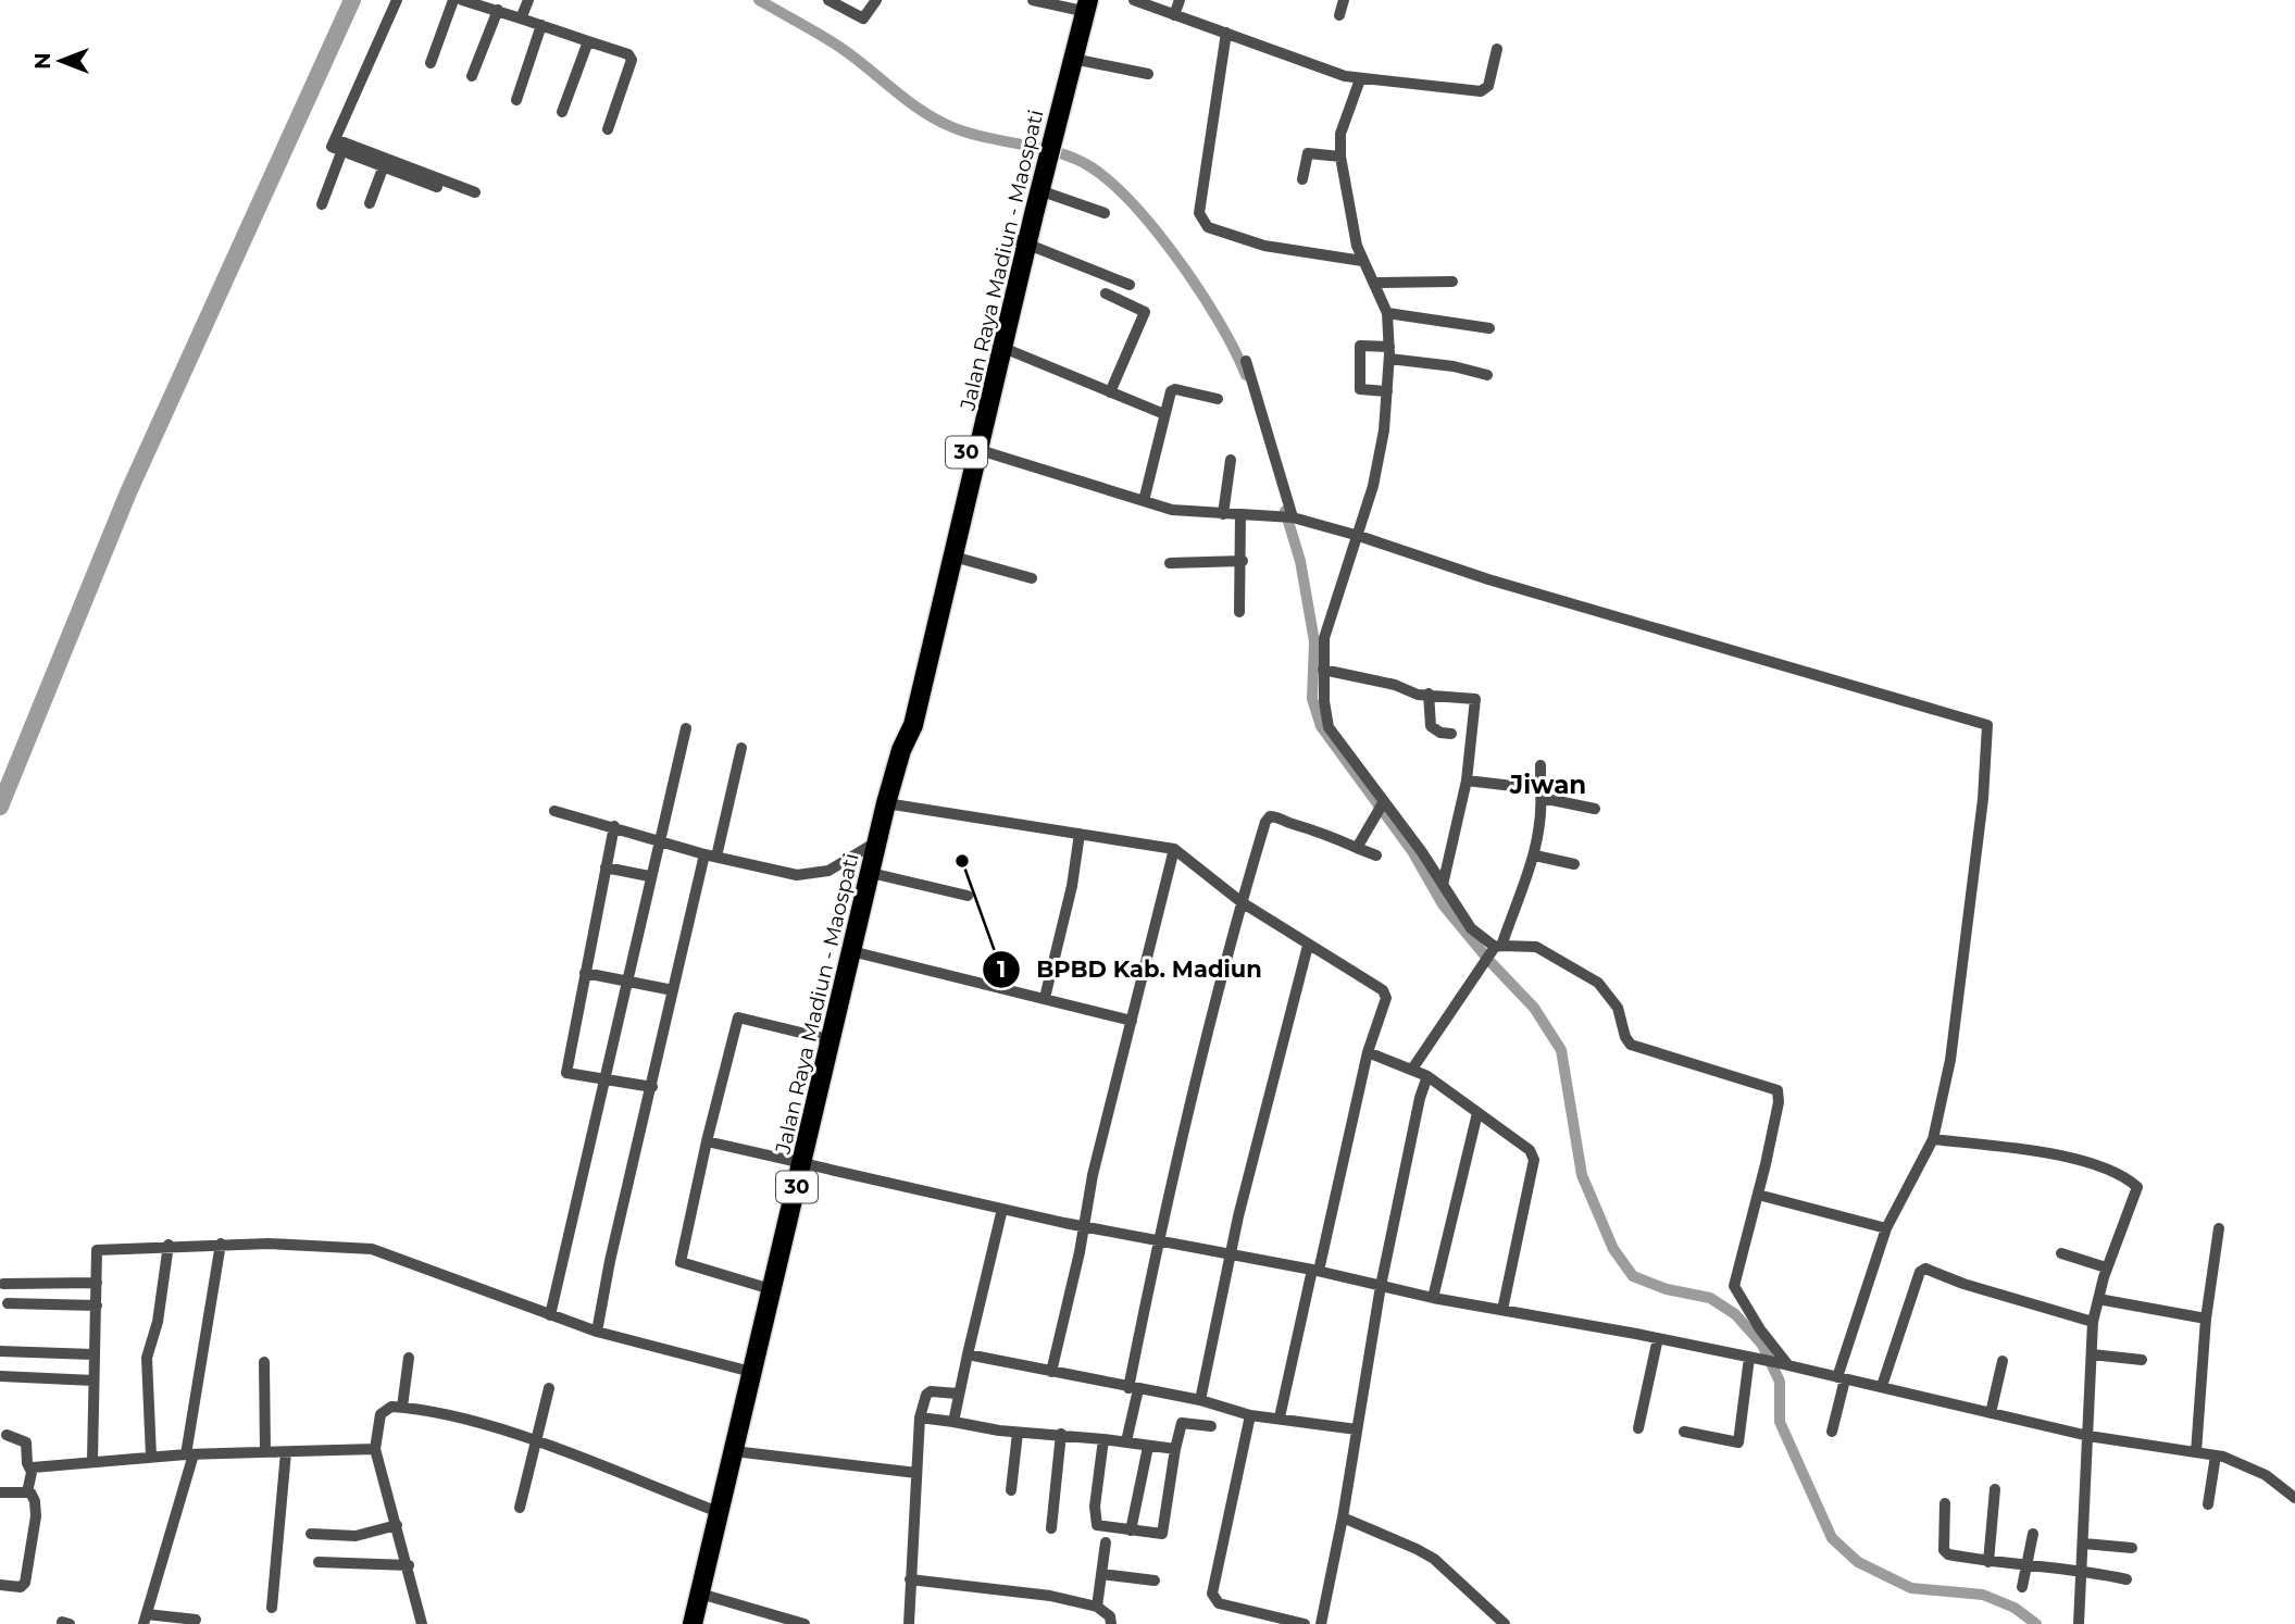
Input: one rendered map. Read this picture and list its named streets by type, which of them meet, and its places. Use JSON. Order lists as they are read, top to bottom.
{
  "streets": {
    "highway": ["Jalan Raya Madiun - Maospati", "30"]
  },
  "districts": ["Jiwan"],
  "places": ["BPBD Kab. Madiun"],
  "north": "left"
}
